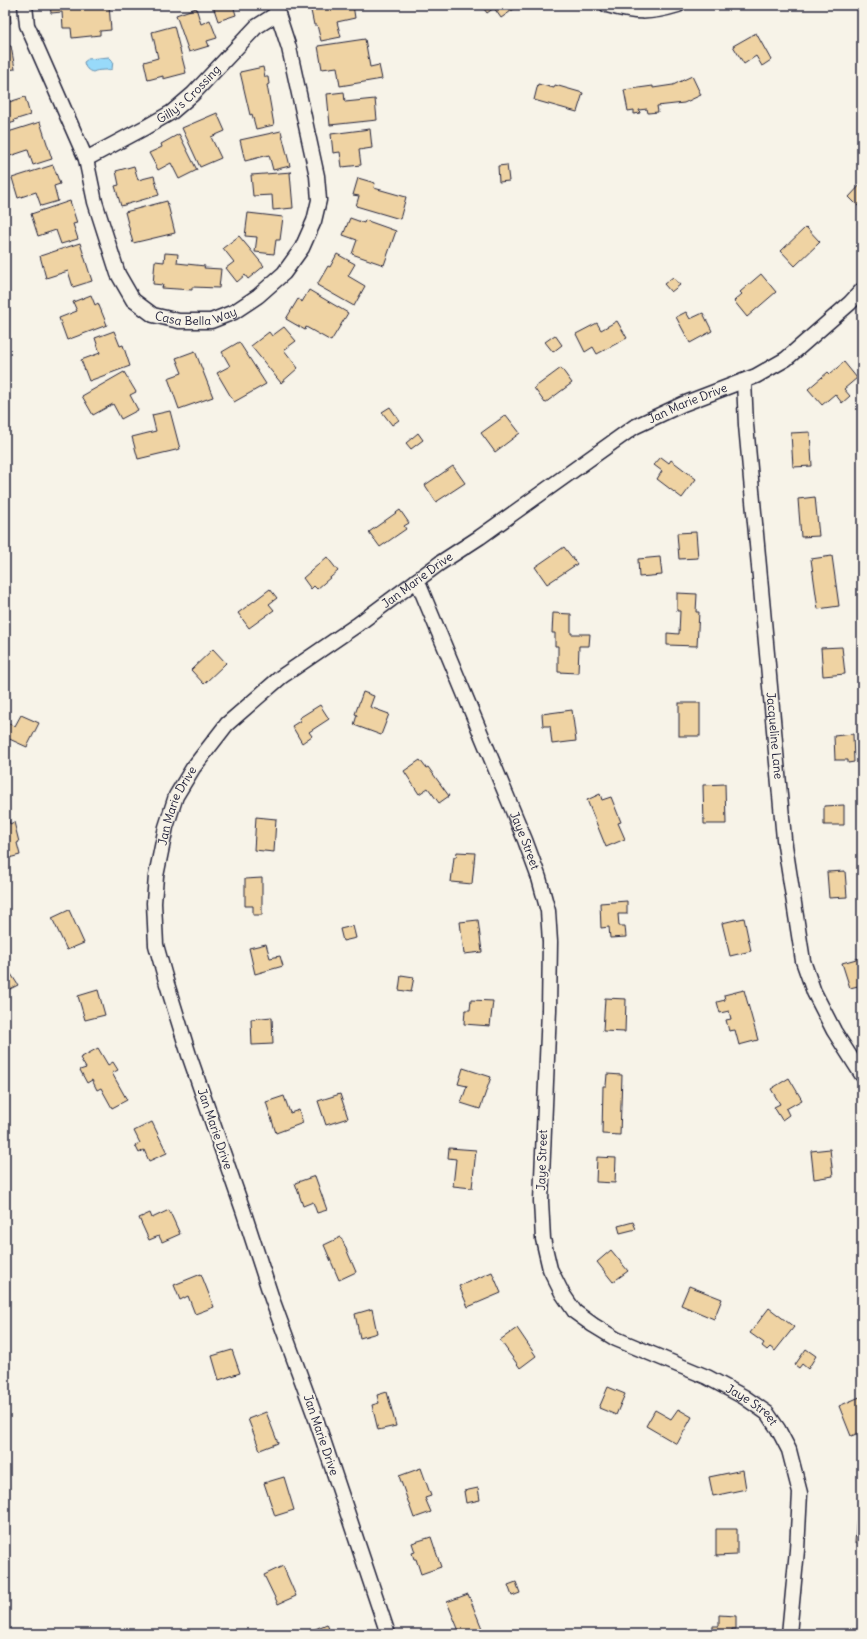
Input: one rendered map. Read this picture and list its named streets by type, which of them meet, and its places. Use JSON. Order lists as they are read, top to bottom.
{
  "streets": {
    "street": [
      "Gilly's Crossing",
      "Casa Bella Way",
      "Jan Marie Drive",
      "Jacqueline Lane",
      "Jaye Street"
    ]
  },
  "crossings": [
    ["Gilly's Crossing", "Casa Bella Way"],
    ["Jan Marie Drive", "Jacqueline Lane"],
    ["Jan Marie Drive", "Jaye Street"]
  ]
}
